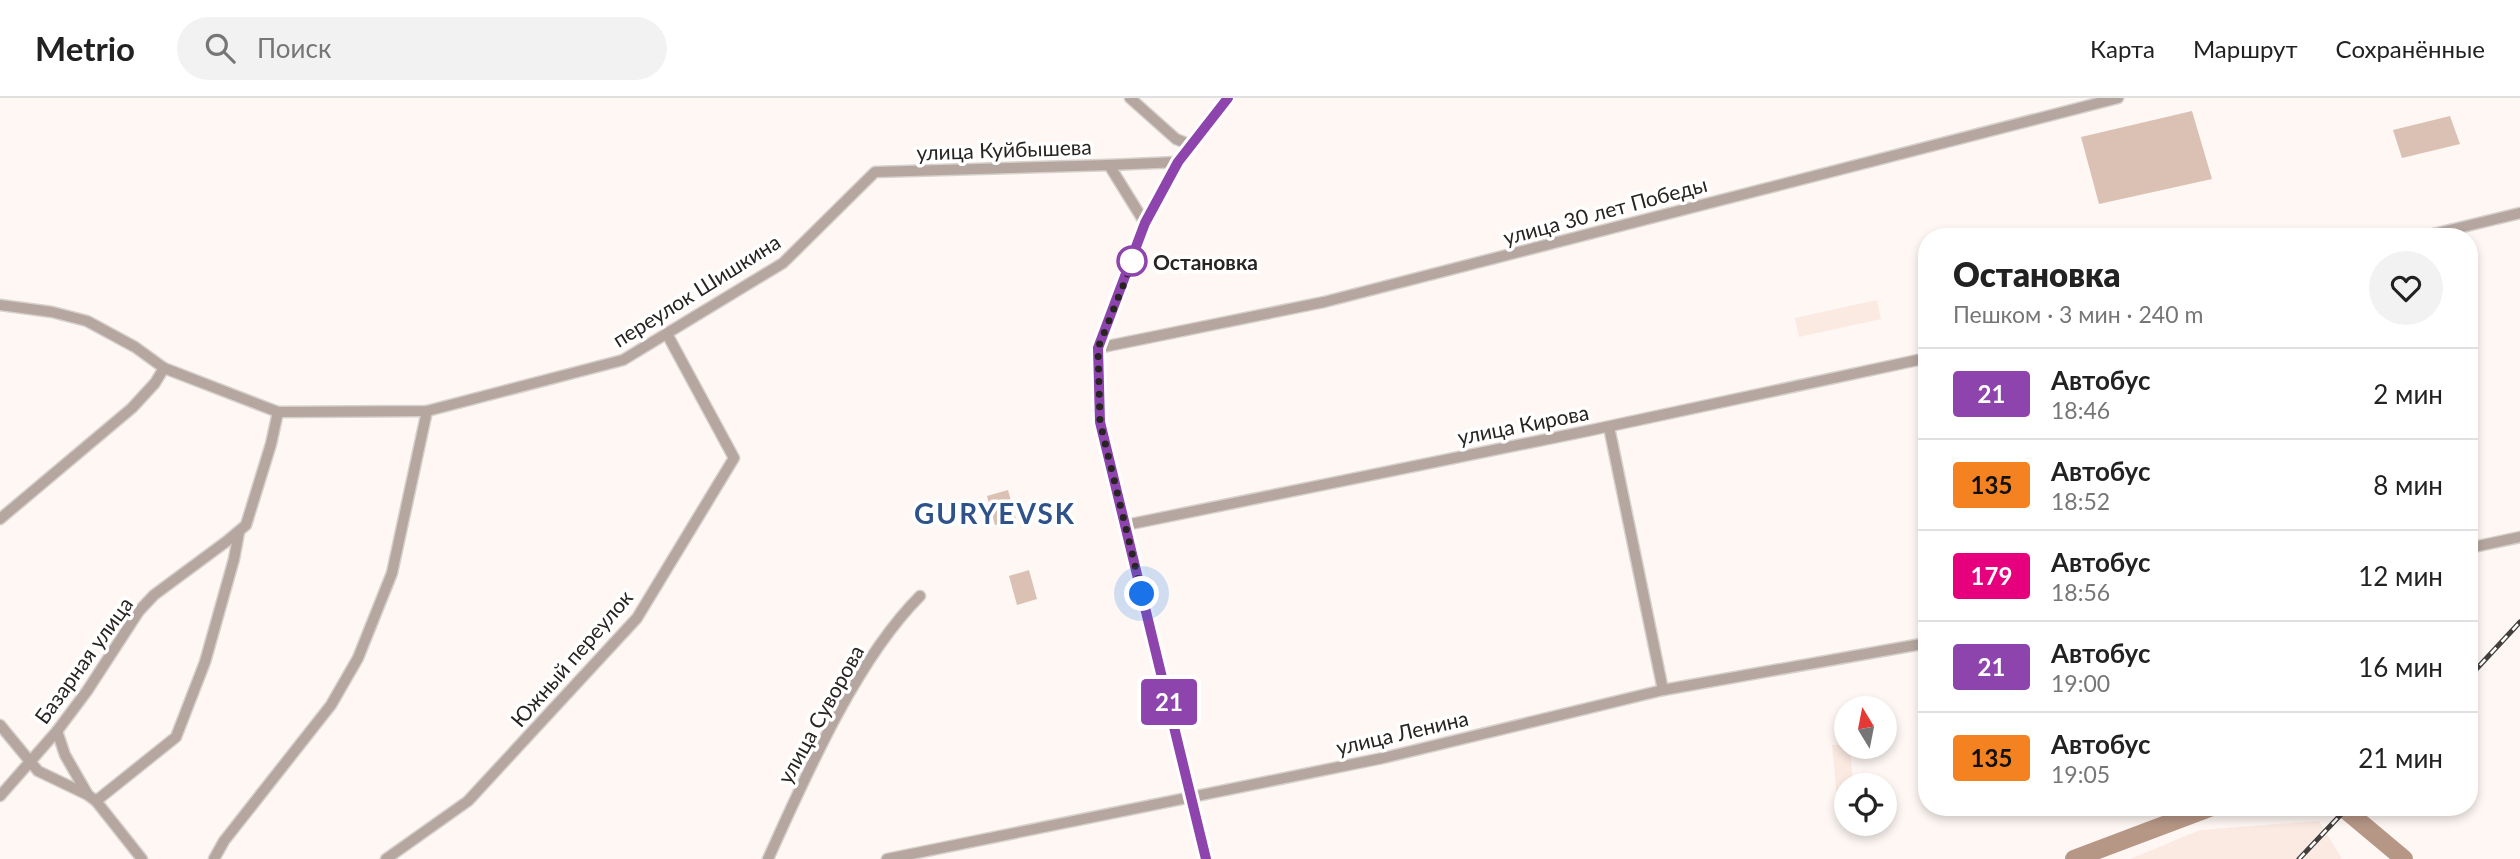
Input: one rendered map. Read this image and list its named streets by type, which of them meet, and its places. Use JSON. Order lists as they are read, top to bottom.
{
  "streets": {
    "street": [
      "улица Куйбышева",
      "улица 30 лет Победы",
      "переулок Шишкина",
      "улица Кирова",
      "Южный переулок",
      "Базарная улица",
      "улица Суворова",
      "улица Ленина"
    ]
  },
  "crossings": [
    ["улица Куйбышева", "переулок Шишкина"],
    ["переулок Шишкина", "Южный переулок"],
    ["переулок Шишкина", "Базарная улица"]
  ],
  "districts": ["GURYEVSK"],
  "places": ["Остановка"],
  "lines": ["bus line 21"],
  "north": "top",
  "page": {
    "header": "Metrio",
    "search": "Поиск",
    "nav": ["Карта", "Маршрут", "Сохранённые"],
    "on_map": "21",
    "heading": ["Остановка", "Пешком · 3 мин · 240 m"],
    "list": [
      {
        "mark": "21",
        "name": "Автобус",
        "note": "18:46",
        "value": "2 мин"
      },
      {
        "mark": "135",
        "name": "Автобус",
        "note": "18:52",
        "value": "8 мин"
      },
      {
        "mark": "179",
        "name": "Автобус",
        "note": "18:56",
        "value": "12 мин"
      },
      {
        "mark": "21",
        "name": "Автобус",
        "note": "19:00",
        "value": "16 мин"
      },
      {
        "mark": "135",
        "name": "Автобус",
        "note": "19:05",
        "value": "21 мин"
      }
    ]
  }
}
